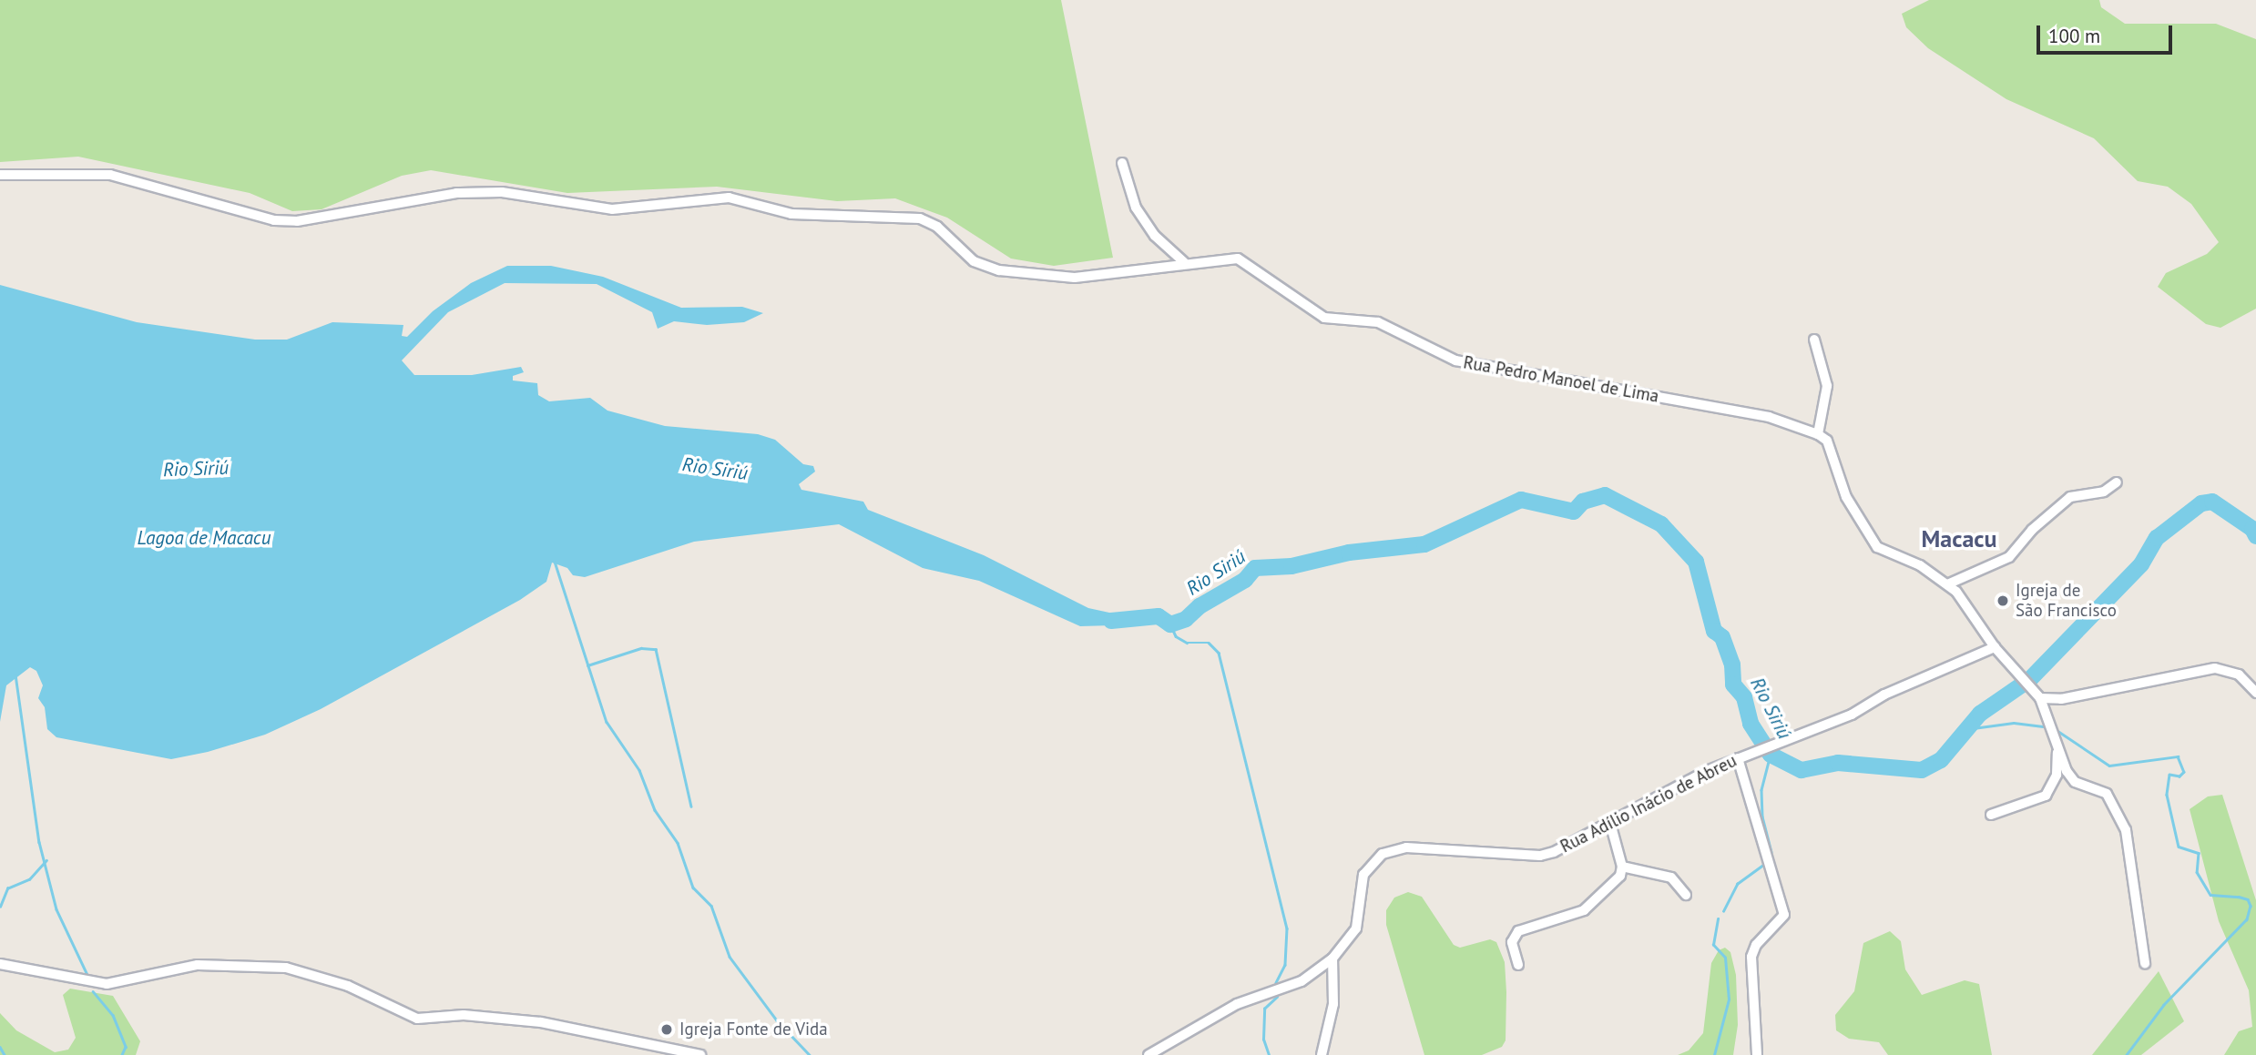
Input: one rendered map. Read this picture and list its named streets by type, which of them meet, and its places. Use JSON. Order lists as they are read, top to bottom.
{
  "streets": {
    "street": ["Rua Pedro Manoel de Lima", "Rua Adílio Inácio de Abreu"]
  },
  "districts": ["Macacu"],
  "water": ["Rio Siriú", "Lagoa de Macacu"],
  "places": ["Igreja de São Francisco", "Igreja Fonte de Vida"],
  "scale_bar": "100 m"
}
